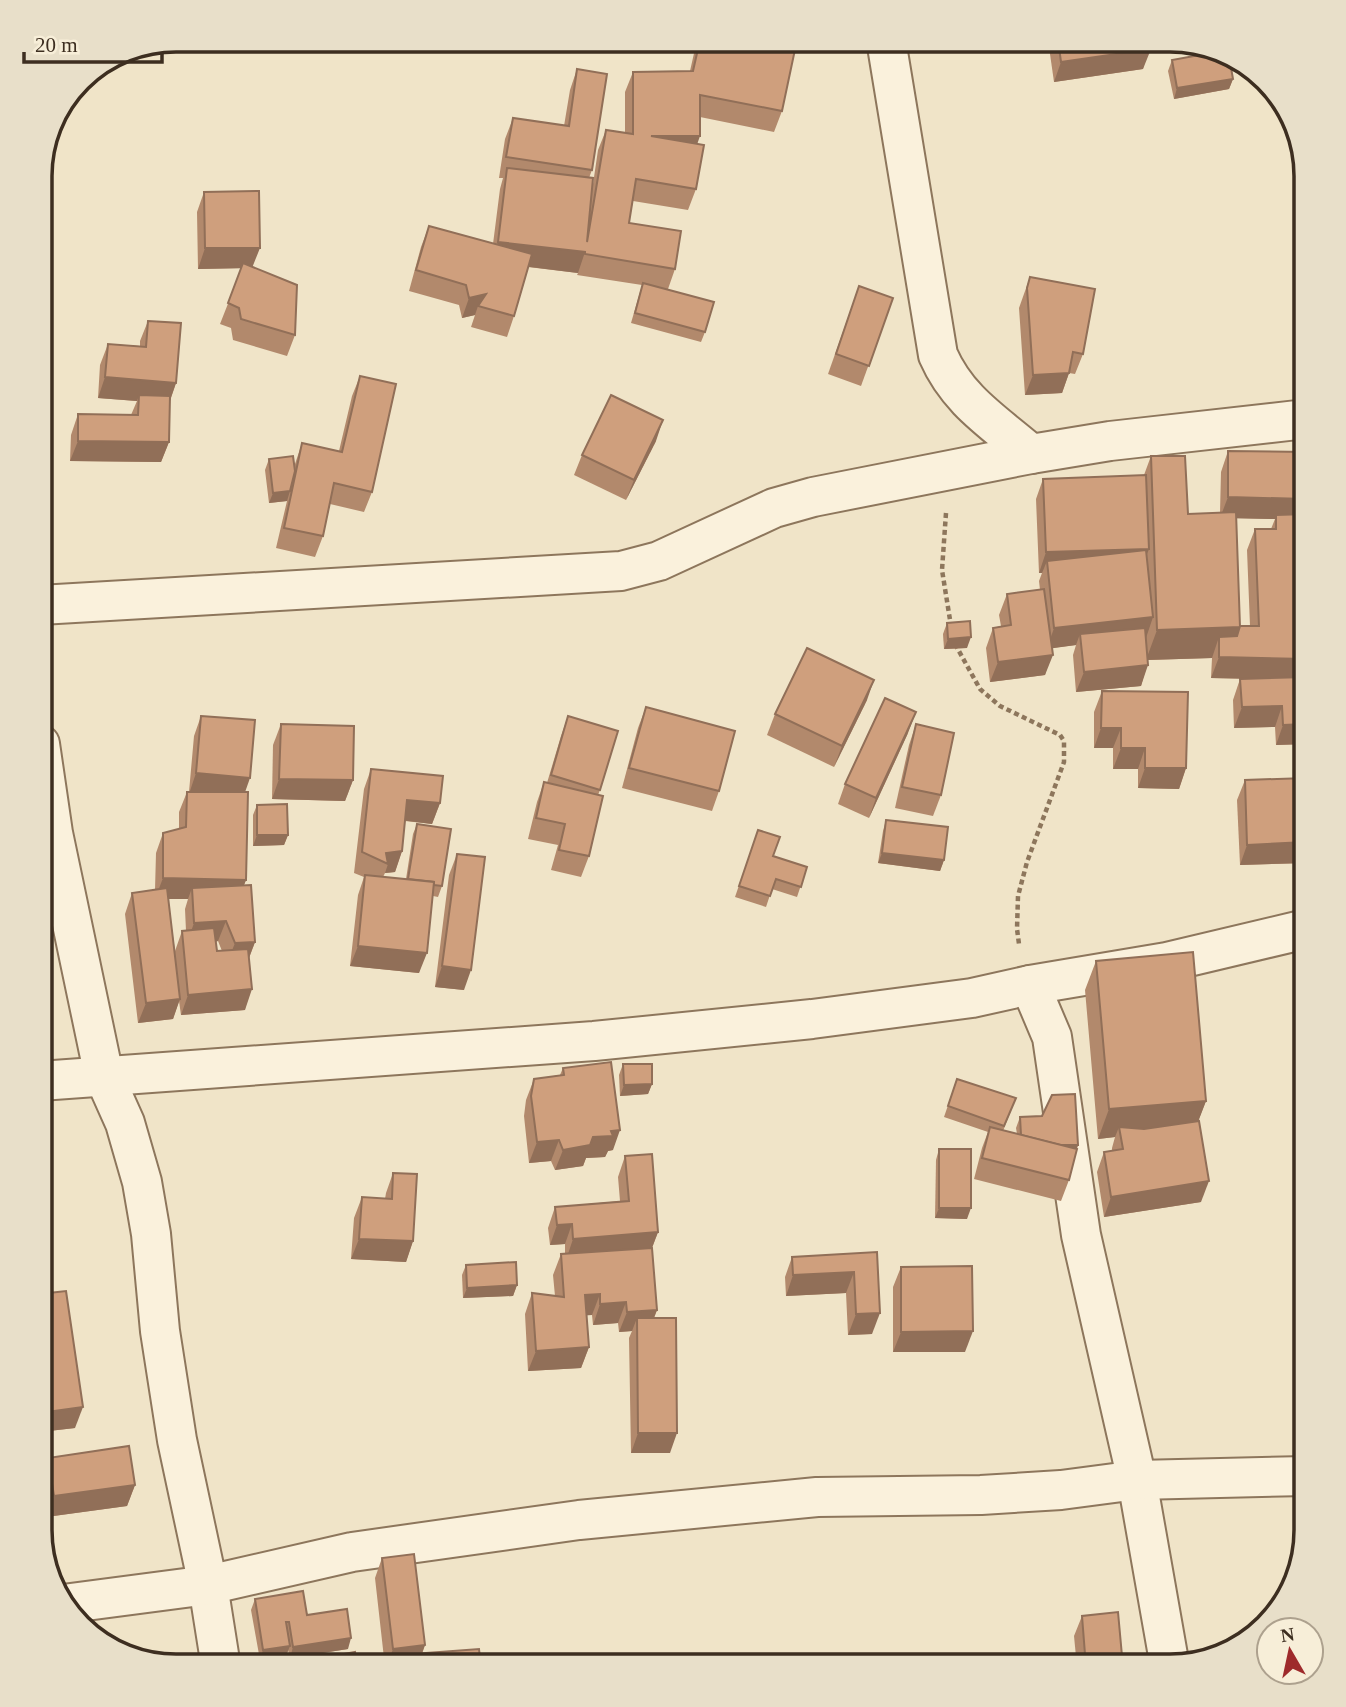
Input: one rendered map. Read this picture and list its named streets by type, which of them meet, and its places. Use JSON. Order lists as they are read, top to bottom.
{
  "scale_bar": "20 m",
  "north": "top"
}
